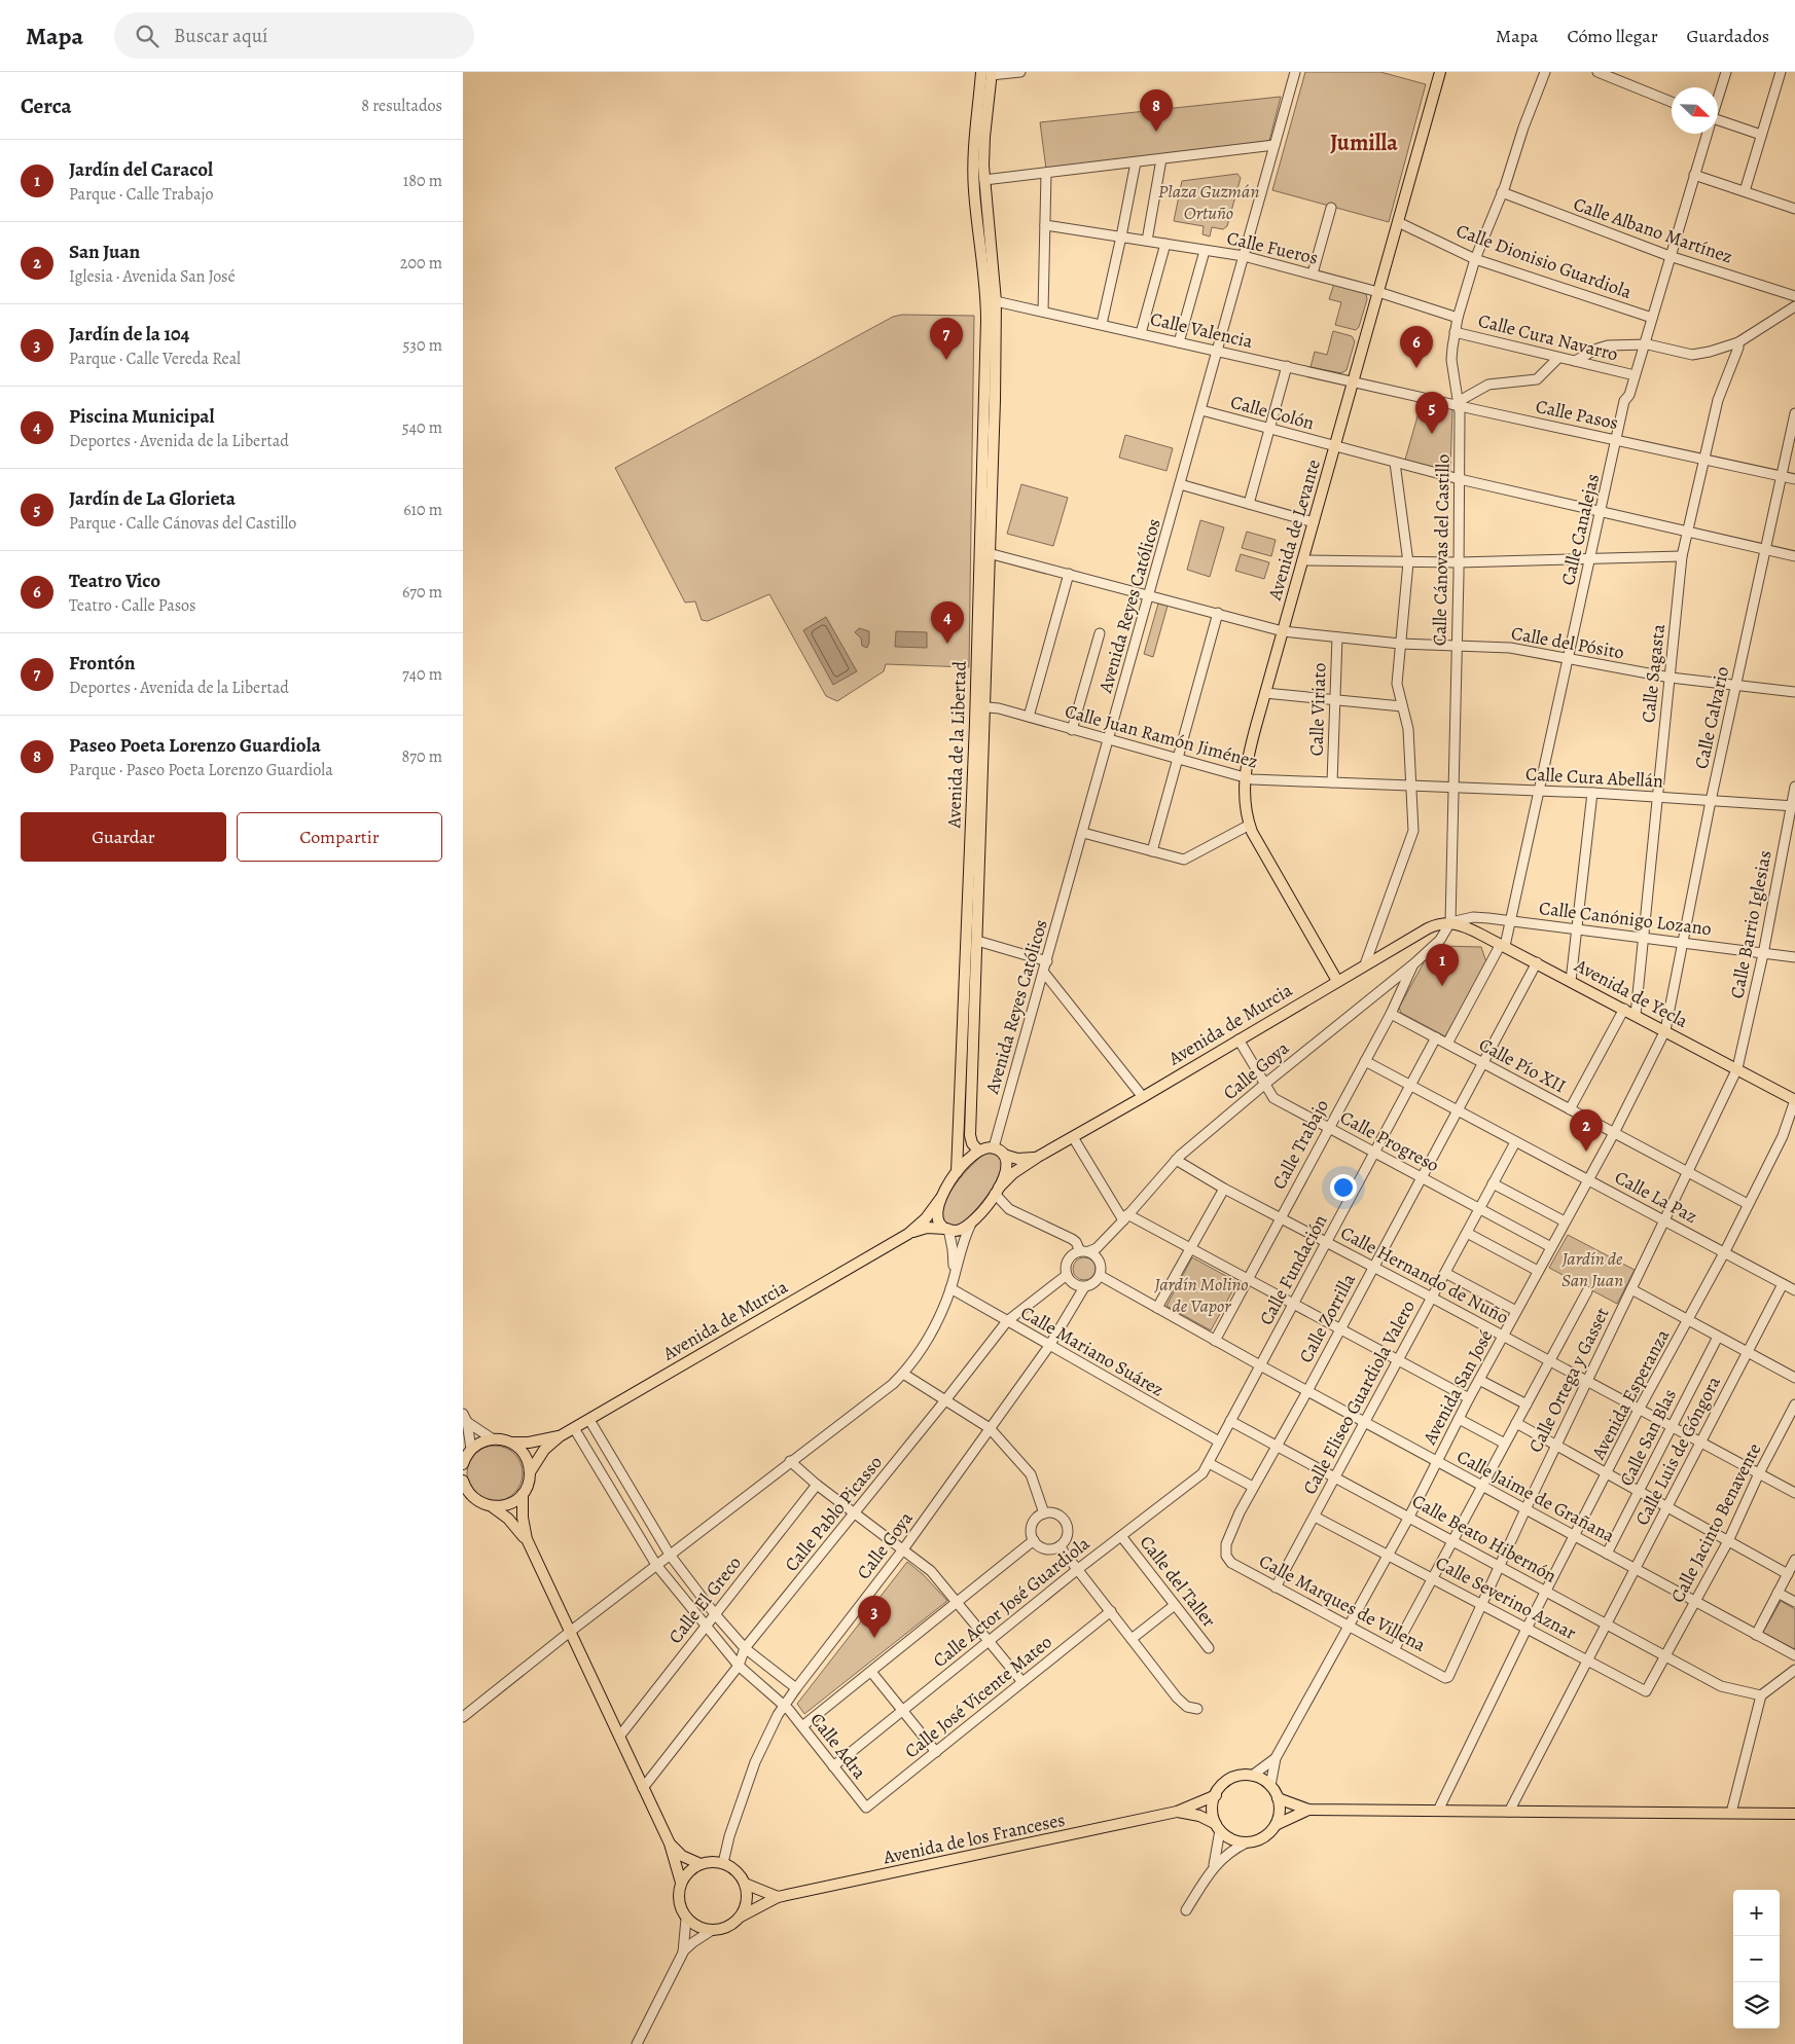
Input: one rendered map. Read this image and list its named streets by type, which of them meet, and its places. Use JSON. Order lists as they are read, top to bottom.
{
  "streets": {
    "main road": [
      "Avenida de Levante",
      "Avenida de la Libertad",
      "Avenida de Yecla",
      "Avenida de Murcia",
      "Avenida de los Franceses"
    ],
    "street": [
      "Calle Albano Martínez",
      "Calle Fueros",
      "Calle Dionisio Guardiola",
      "Calle Valencia",
      "Calle Cura Navarro",
      "Calle Colón",
      "Calle Pasos",
      "Calle Canalejas",
      "Calle Cánovas del Castillo",
      "Avenida Reyes Católicos",
      "Calle del Pósito",
      "Calle Sagasta",
      "Calle Viriato",
      "Calle Calvario",
      "Calle Juan Ramón Jiménez",
      "Calle Cura Abellán",
      "Calle Canónigo Lozano",
      "Calle Barrio Iglesias",
      "Calle Pío XII",
      "Calle Goya",
      "Calle Progreso",
      "Calle Trabajo",
      "Calle La Paz",
      "Calle Fundación",
      "Calle Hernando de Nuño",
      "Calle Zorrilla",
      "Calle Mariano Suárez",
      "Calle Ortega y Gasset",
      "Avenida San José",
      "Avenida Esperanza",
      "Calle Eliseo Guardiola Valero",
      "Calle San Blas",
      "Calle Luis de Góngora",
      "Calle Jaime de Grañana",
      "Calle Pablo Picasso",
      "Calle Jacinto Benavente",
      "Calle Beato Hibernón",
      "Calle del Taller",
      "Calle Severino Aznar",
      "Calle El Greco",
      "Calle Actor José Guardiola",
      "Calle Marques de Villena",
      "Calle José Vicente Mateo",
      "Calle Adra"
    ]
  },
  "crossings": [
    ["Calle Albano Martínez", "Calle Canalejas"],
    ["Calle Albano Martínez", "Calle Cánovas del Castillo"],
    ["Calle Fueros", "Avenida de Levante"],
    ["Calle Fueros", "Calle Cánovas del Castillo"],
    ["Calle Fueros", "Avenida Reyes Católicos"],
    ["Calle Dionisio Guardiola", "Avenida de Levante"],
    ["Calle Dionisio Guardiola", "Calle Canalejas"],
    ["Calle Dionisio Guardiola", "Calle Cánovas del Castillo"],
    ["Calle Valencia", "Calle Pasos"],
    ["Calle Valencia", "Avenida de Levante"],
    ["Calle Valencia", "Avenida Reyes Católicos"],
    ["Calle Cura Navarro", "Calle Canalejas"],
    ["Calle Cura Navarro", "Calle Cánovas del Castillo"],
    ["Calle Colón", "Avenida de Levante"],
    ["Calle Colón", "Calle Canalejas"],
    ["Calle Colón", "Calle Cánovas del Castillo"],
    ["Calle Colón", "Avenida Reyes Católicos"],
    ["Calle Colón", "Calle Sagasta"],
    ["Calle Colón", "Calle Calvario"],
    ["Calle Pasos", "Avenida de Levante"],
    ["Calle Pasos", "Calle Canalejas"],
    ["Calle Pasos", "Calle Cánovas del Castillo"],
    ["Calle Pasos", "Calle Sagasta"],
    ["Calle Pasos", "Calle Calvario"],
    ["Avenida de Levante", "Calle del Pósito"],
    ["Avenida de Levante", "Calle Juan Ramón Jiménez"],
    ["Avenida de Levante", "Avenida de Murcia"],
    ["Calle Canalejas", "Calle del Pósito"],
    ["Calle Canalejas", "Calle Cura Abellán"],
    ["Calle Canalejas", "Calle Canónigo Lozano"],
    ["Calle Canalejas", "Avenida de Yecla"],
    ["Calle Canalejas", "Calle Pío XII"],
    ["Calle Cánovas del Castillo", "Calle del Pósito"],
    ["Calle Cánovas del Castillo", "Calle Juan Ramón Jiménez"],
    ["Calle Cánovas del Castillo", "Calle Cura Abellán"],
    ["Calle Cánovas del Castillo", "Calle Canónigo Lozano"],
    ["Calle Cánovas del Castillo", "Avenida de Yecla"],
    ["Calle Cánovas del Castillo", "Avenida de Murcia"],
    ["Calle Cánovas del Castillo", "Calle Goya"],
    ["Avenida Reyes Católicos", "Calle del Pósito"],
    ["Avenida Reyes Católicos", "Calle Juan Ramón Jiménez"],
    ["Calle del Pósito", "Calle Sagasta"],
    ["Calle del Pósito", "Calle Viriato"],
    ["Calle del Pósito", "Calle Calvario"],
    ["Calle Sagasta", "Calle Cura Abellán"],
    ["Calle Sagasta", "Calle Canónigo Lozano"],
    ["Calle Sagasta", "Avenida de Yecla"],
    ["Calle Viriato", "Calle Juan Ramón Jiménez"],
    ["Calle Calvario", "Calle Cura Abellán"],
    ["Calle Calvario", "Calle Canónigo Lozano"],
    ["Calle Calvario", "Avenida de Yecla"],
    ["Calle Calvario", "Avenida San José"],
    ["Calle Juan Ramón Jiménez", "Avenida de la Libertad"],
    ["Calle Juan Ramón Jiménez", "Calle Cura Abellán"],
    ["Calle Cura Abellán", "Calle Barrio Iglesias"],
    ["Calle Canónigo Lozano", "Calle Barrio Iglesias"],
    ["Calle Canónigo Lozano", "Avenida de Yecla"],
    ["Calle Canónigo Lozano", "Avenida de Murcia"],
    ["Calle Canónigo Lozano", "Calle Goya"],
    ["Calle Barrio Iglesias", "Avenida de Yecla"],
    ["Calle Barrio Iglesias", "Calle Ortega y Gasset"],
    ["Avenida de Yecla", "Avenida de Murcia"],
    ["Avenida de Yecla", "Calle Goya"],
    ["Avenida de Yecla", "Calle Zorrilla"],
    ["Avenida de Yecla", "Calle Ortega y Gasset"],
    ["Avenida de Yecla", "Avenida San José"],
    ["Avenida de Yecla", "Avenida Esperanza"],
    ["Avenida de Murcia", "Calle Goya"],
    ["Avenida de Murcia", "Calle Progreso"],
    ["Avenida de Murcia", "Calle Adra"],
    ["Calle Pío XII", "Calle Trabajo"],
    ["Calle Pío XII", "Calle Fundación"],
    ["Calle Pío XII", "Calle Zorrilla"],
    ["Calle Pío XII", "Calle Ortega y Gasset"],
    ["Calle Pío XII", "Avenida San José"],
    ["Calle Pío XII", "Avenida Esperanza"],
    ["Calle Goya", "Calle Progreso"],
    ["Calle Goya", "Calle Trabajo"],
    ["Calle Goya", "Calle Hernando de Nuño"],
    ["Calle Goya", "Calle Mariano Suárez"],
    ["Calle Goya", "Calle Jaime de Grañana"],
    ["Calle Goya", "Calle Pablo Picasso"],
    ["Calle Goya", "Calle Adra"],
    ["Calle Goya", "Avenida de los Franceses"],
    ["Calle Progreso", "Calle Trabajo"],
    ["Calle Progreso", "Calle Fundación"],
    ["Calle Progreso", "Calle Zorrilla"],
    ["Calle Progreso", "Avenida San José"],
    ["Calle Progreso", "Calle Eliseo Guardiola Valero"],
    ["Calle Trabajo", "Calle La Paz"],
    ["Calle Trabajo", "Calle Hernando de Nuño"],
    ["Calle Trabajo", "Calle Jaime de Grañana"],
    ["Calle La Paz", "Calle Fundación"],
    ["Calle La Paz", "Calle Zorrilla"],
    ["Calle La Paz", "Calle Ortega y Gasset"],
    ["Calle La Paz", "Avenida San José"],
    ["Calle La Paz", "Avenida Esperanza"],
    ["Calle La Paz", "Calle Eliseo Guardiola Valero"],
    ["Calle La Paz", "Calle Luis de Góngora"],
    ["Calle Fundación", "Calle Hernando de Nuño"],
    ["Calle Fundación", "Calle Mariano Suárez"],
    ["Calle Fundación", "Calle Jaime de Grañana"],
    ["Calle Fundación", "Calle Beato Hibernón"],
    ["Calle Fundación", "Calle Actor José Guardiola"],
    ["Calle Hernando de Nuño", "Calle Zorrilla"],
    ["Calle Hernando de Nuño", "Calle Ortega y Gasset"],
    ["Calle Hernando de Nuño", "Avenida San José"],
    ["Calle Hernando de Nuño", "Avenida Esperanza"],
    ["Calle Hernando de Nuño", "Calle Eliseo Guardiola Valero"],
    ["Calle Hernando de Nuño", "Calle San Blas"],
    ["Calle Hernando de Nuño", "Calle Luis de Góngora"],
    ["Calle Hernando de Nuño", "Calle Jacinto Benavente"],
    ["Calle Zorrilla", "Calle Jaime de Grañana"],
    ["Calle Zorrilla", "Calle Beato Hibernón"],
    ["Calle Zorrilla", "Calle Marques de Villena"],
    ["Calle Mariano Suárez", "Calle Pablo Picasso"],
    ["Calle Ortega y Gasset", "Calle Jaime de Grañana"],
    ["Calle Ortega y Gasset", "Calle Beato Hibernón"],
    ["Calle Ortega y Gasset", "Calle Severino Aznar"],
    ["Calle Ortega y Gasset", "Calle Marques de Villena"],
    ["Avenida San José", "Calle Jaime de Grañana"],
    ["Avenida San José", "Calle Beato Hibernón"],
    ["Avenida San José", "Calle Severino Aznar"],
    ["Avenida San José", "Calle Marques de Villena"],
    ["Avenida Esperanza", "Calle Jaime de Grañana"],
    ["Avenida Esperanza", "Calle Beato Hibernón"],
    ["Avenida Esperanza", "Calle Severino Aznar"],
    ["Calle Eliseo Guardiola Valero", "Calle Jaime de Grañana"],
    ["Calle Eliseo Guardiola Valero", "Calle Beato Hibernón"],
    ["Calle Eliseo Guardiola Valero", "Calle Severino Aznar"],
    ["Calle Eliseo Guardiola Valero", "Calle Marques de Villena"],
    ["Calle San Blas", "Calle Jaime de Grañana"],
    ["Calle Luis de Góngora", "Calle Jaime de Grañana"],
    ["Calle Luis de Góngora", "Calle Beato Hibernón"],
    ["Calle Luis de Góngora", "Calle Severino Aznar"],
    ["Calle Jaime de Grañana", "Calle Pablo Picasso"],
    ["Calle Jaime de Grañana", "Calle Jacinto Benavente"],
    ["Calle Pablo Picasso", "Calle Adra"],
    ["Calle Jacinto Benavente", "Calle Beato Hibernón"],
    ["Calle Jacinto Benavente", "Calle Severino Aznar"],
    ["Calle Beato Hibernón", "Calle Severino Aznar"],
    ["Calle del Taller", "Calle Actor José Guardiola"],
    ["Calle El Greco", "Calle Adra"],
    ["Calle Actor José Guardiola", "Calle Adra"],
    ["Calle José Vicente Mateo", "Calle Adra"]
  ],
  "districts": ["Jumilla"],
  "parks": ["Plaza Guzmán Ortuño", "Jardín de San Juan", "Jardín Molino de Vapor"],
  "north": "bottom right",
  "page": {
    "header": "Mapa",
    "search": "Buscar aquí",
    "nav": ["Mapa", "Cómo llegar", "Guardados"],
    "heading": ["Cerca", "8 resultados"],
    "pins": [
      "8",
      "7",
      "6",
      "5",
      "4",
      "1",
      "2",
      "3"
    ],
    "list": [
      {
        "mark": "1",
        "name": "Jardín del Caracol",
        "note": "Parque · Calle Trabajo",
        "value": "180 m"
      },
      {
        "mark": "2",
        "name": "San Juan",
        "note": "Iglesia · Avenida San José",
        "value": "200 m"
      },
      {
        "mark": "3",
        "name": "Jardín de la 104",
        "note": "Parque · Calle Vereda Real",
        "value": "530 m"
      },
      {
        "mark": "4",
        "name": "Piscina Municipal",
        "note": "Deportes · Avenida de la Libertad",
        "value": "540 m"
      },
      {
        "mark": "5",
        "name": "Jardín de La Glorieta",
        "note": "Parque · Calle Cánovas del Castillo",
        "value": "610 m"
      },
      {
        "mark": "6",
        "name": "Teatro Vico",
        "note": "Teatro · Calle Pasos",
        "value": "670 m"
      },
      {
        "mark": "7",
        "name": "Frontón",
        "note": "Deportes · Avenida de la Libertad",
        "value": "740 m"
      },
      {
        "mark": "8",
        "name": "Paseo Poeta Lorenzo Guardiola",
        "note": "Parque · Paseo Poeta Lorenzo Guardiola",
        "value": "870 m"
      }
    ],
    "buttons": ["Guardar", "Compartir"],
    "map_buttons": ["+", "−"]
  }
}
